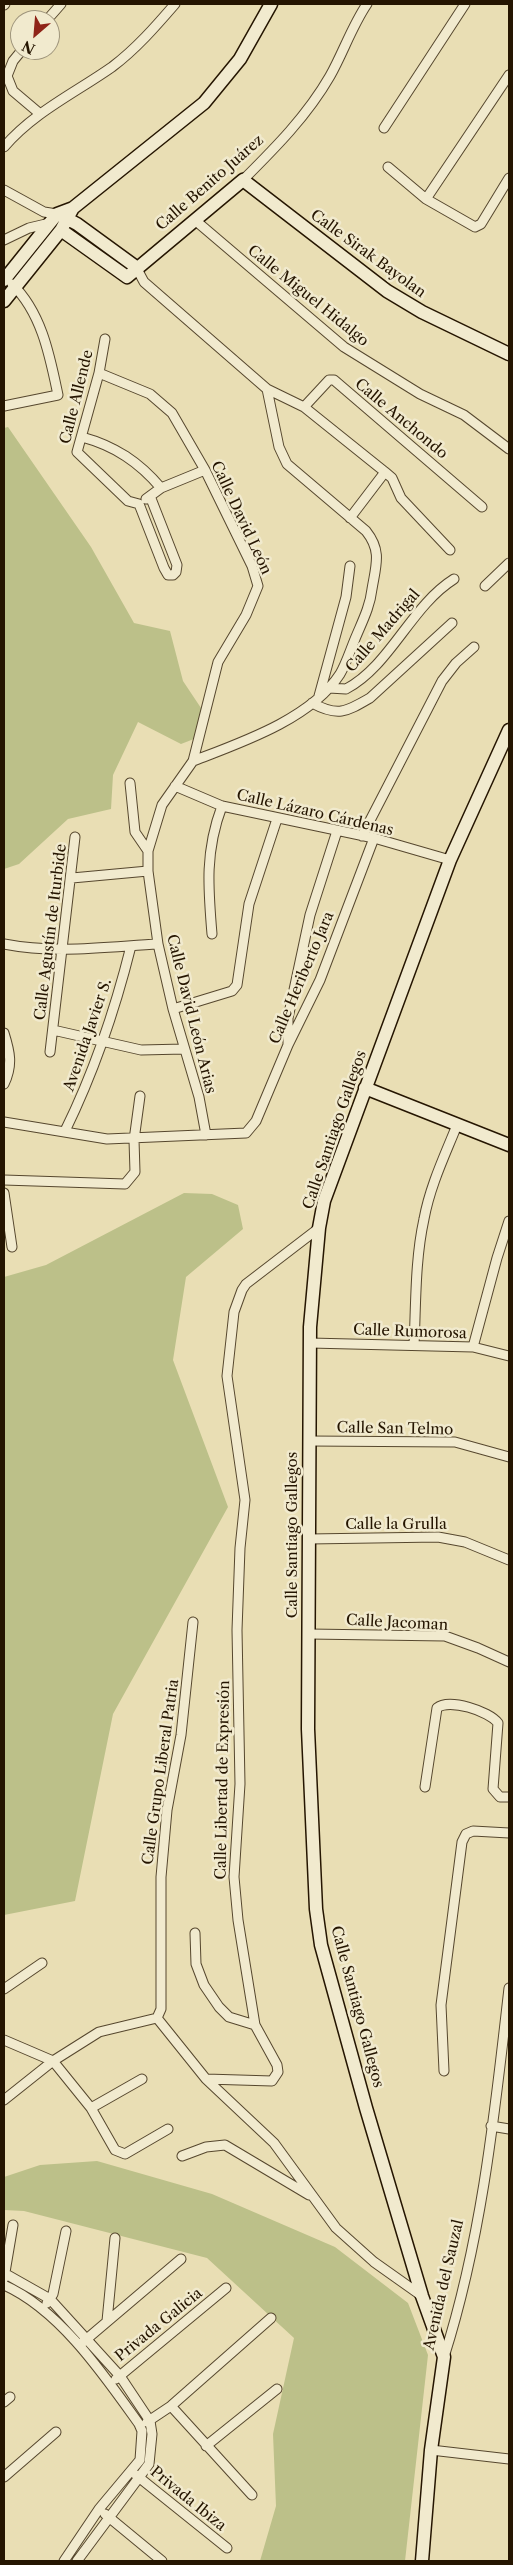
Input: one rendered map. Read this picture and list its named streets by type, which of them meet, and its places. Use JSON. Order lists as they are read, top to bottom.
{
  "streets": {
    "street": [
      "Calle Benito Juárez",
      "Calle Sirak Bayolan",
      "Calle Miguel Hidalgo",
      "Calle Allende",
      "Calle Anchondo",
      "Calle David León",
      "Calle Madrigal",
      "Calle Lázaro Cárdenas",
      "Calle Agustín de Iturbide",
      "Calle Heriberto Jara",
      "Calle David León Arias",
      "Avenida Javier S.",
      "Calle Santiago Gallegos",
      "Calle Rumorosa",
      "Calle San Telmo",
      "Calle la Grulla",
      "Calle Jacoman",
      "Calle Grupo Liberal Patria",
      "Calle Libertad de Expresión",
      "Avenida del Sauzal",
      "Privada Galicia",
      "Privada Ibiza"
    ]
  },
  "crossings": [
    ["Calle Benito Juárez", "Calle Sirak Bayolan"],
    ["Calle Benito Juárez", "Calle Miguel Hidalgo"],
    ["Calle Allende", "Calle David León"],
    ["Calle David León", "Calle David León Arias"],
    ["Calle Lázaro Cárdenas", "Calle Heriberto Jara"],
    ["Calle Lázaro Cárdenas", "Calle David León Arias"],
    ["Calle Lázaro Cárdenas", "Calle Santiago Gallegos"],
    ["Calle Heriberto Jara", "Calle David León Arias"],
    ["Calle Santiago Gallegos", "Calle Rumorosa"],
    ["Calle Santiago Gallegos", "Calle San Telmo"],
    ["Calle Santiago Gallegos", "Calle la Grulla"],
    ["Calle Santiago Gallegos", "Calle Jacoman"],
    ["Calle Santiago Gallegos", "Calle Libertad de Expresión"],
    ["Calle Santiago Gallegos", "Avenida del Sauzal"]
  ],
  "north": "bottom left"
}
